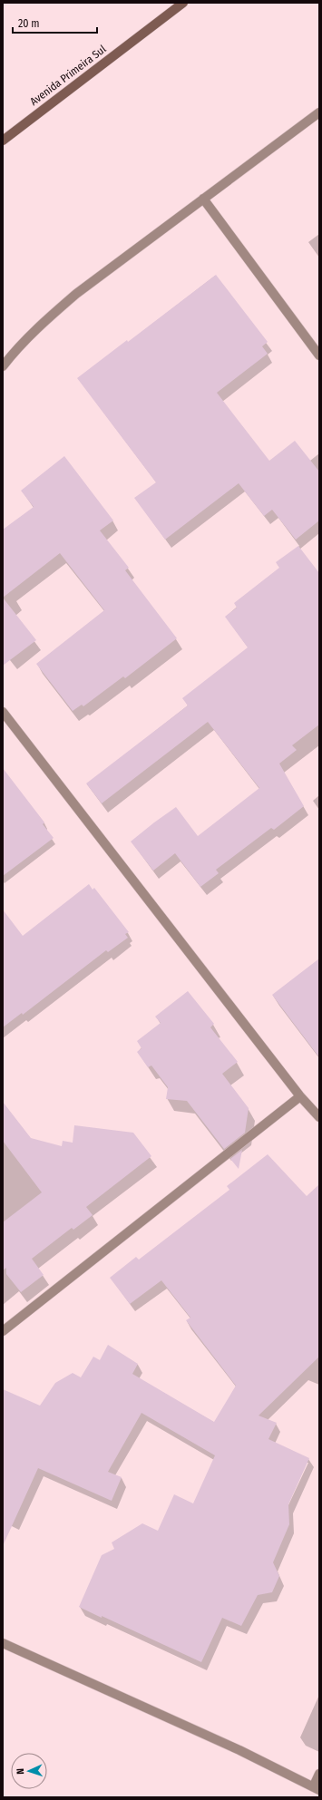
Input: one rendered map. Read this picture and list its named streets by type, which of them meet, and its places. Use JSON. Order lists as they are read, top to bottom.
{
  "streets": {
    "main road": ["Avenida Primeira Sul"]
  },
  "scale_bar": "20 m",
  "north": "left"
}
